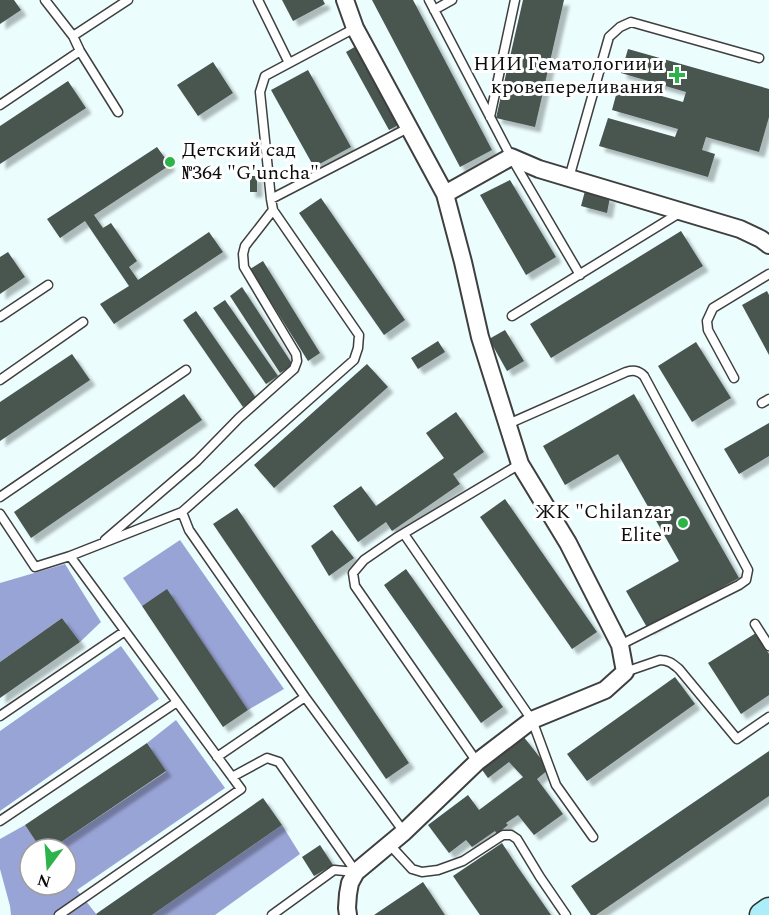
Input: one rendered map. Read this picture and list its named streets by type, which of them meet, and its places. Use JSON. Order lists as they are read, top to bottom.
{
  "places": {
    "health": ["НИИ Гематологии и кровепереливания"],
    "other": ["Детский сад №364 \"G'uncha\"", "ЖК \"Chilanzar Elite\""]
  },
  "north": "bottom"
}
